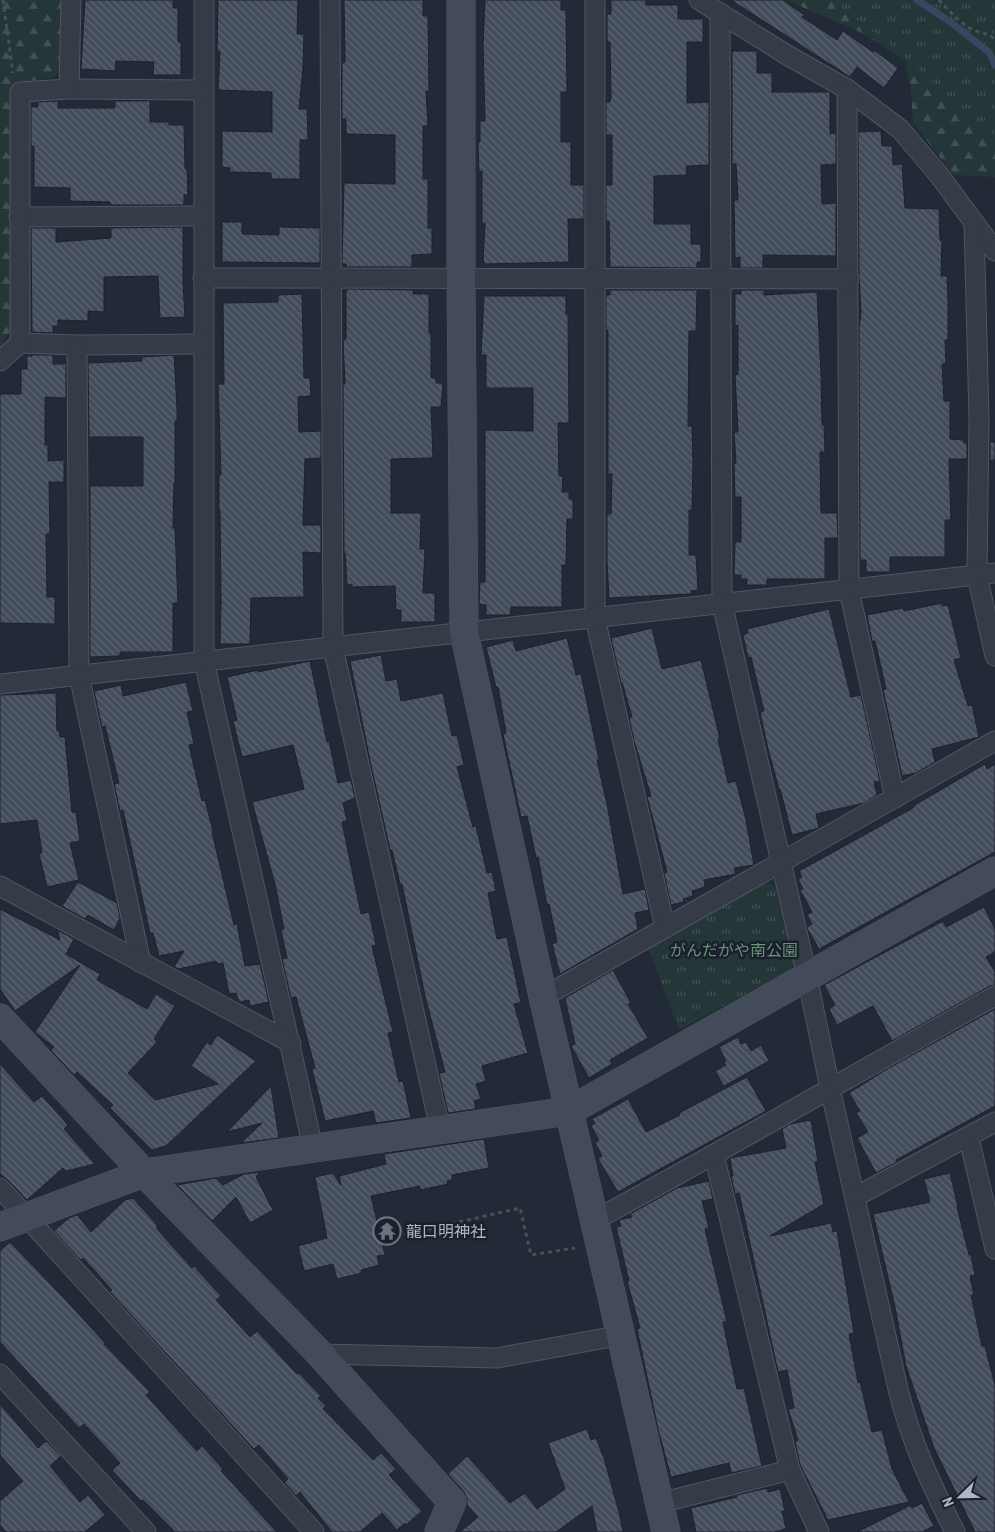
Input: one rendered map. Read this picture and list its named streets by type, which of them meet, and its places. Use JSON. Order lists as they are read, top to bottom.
{
  "parks": ["がんだがや南公園"],
  "places": {
    "temple": ["龍口明神社"]
  },
  "north": "bottom left"
}
